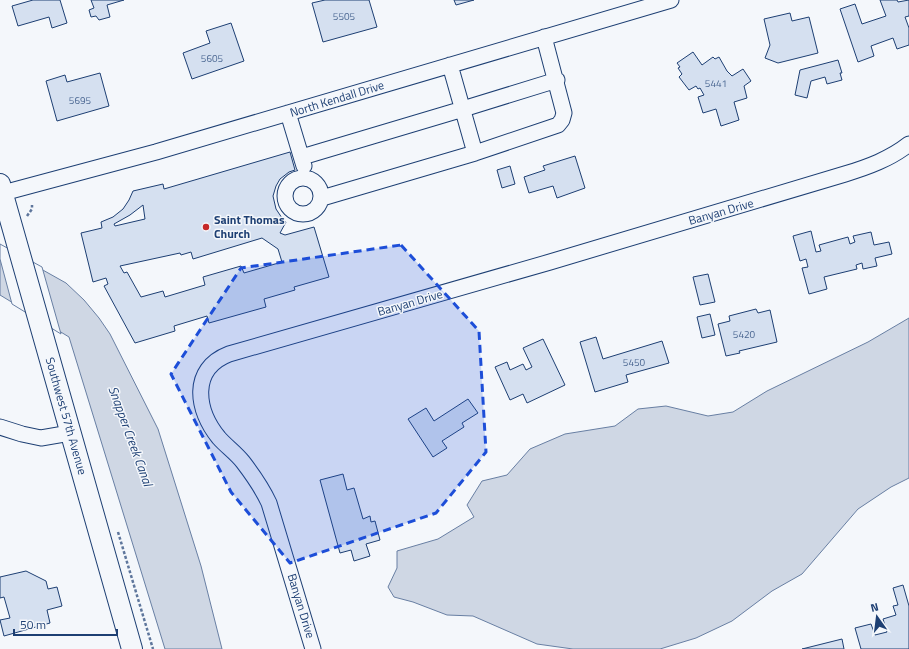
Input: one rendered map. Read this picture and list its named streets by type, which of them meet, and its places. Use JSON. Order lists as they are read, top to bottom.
{
  "streets": {
    "main road": ["Southwest 57th Avenue"],
    "street": ["North Kendall Drive", "Banyan Drive"]
  },
  "crossings": [
    ["North Kendall Drive", "Southwest 57th Avenue"]
  ],
  "water": ["Snapper Creek Canal"],
  "places": ["Saint Thomas Church"],
  "house_numbers": [
    "5505",
    "5605",
    "5441",
    "5695",
    "5420",
    "5450"
  ],
  "scale_bar": "50 m",
  "north": "top"
}
